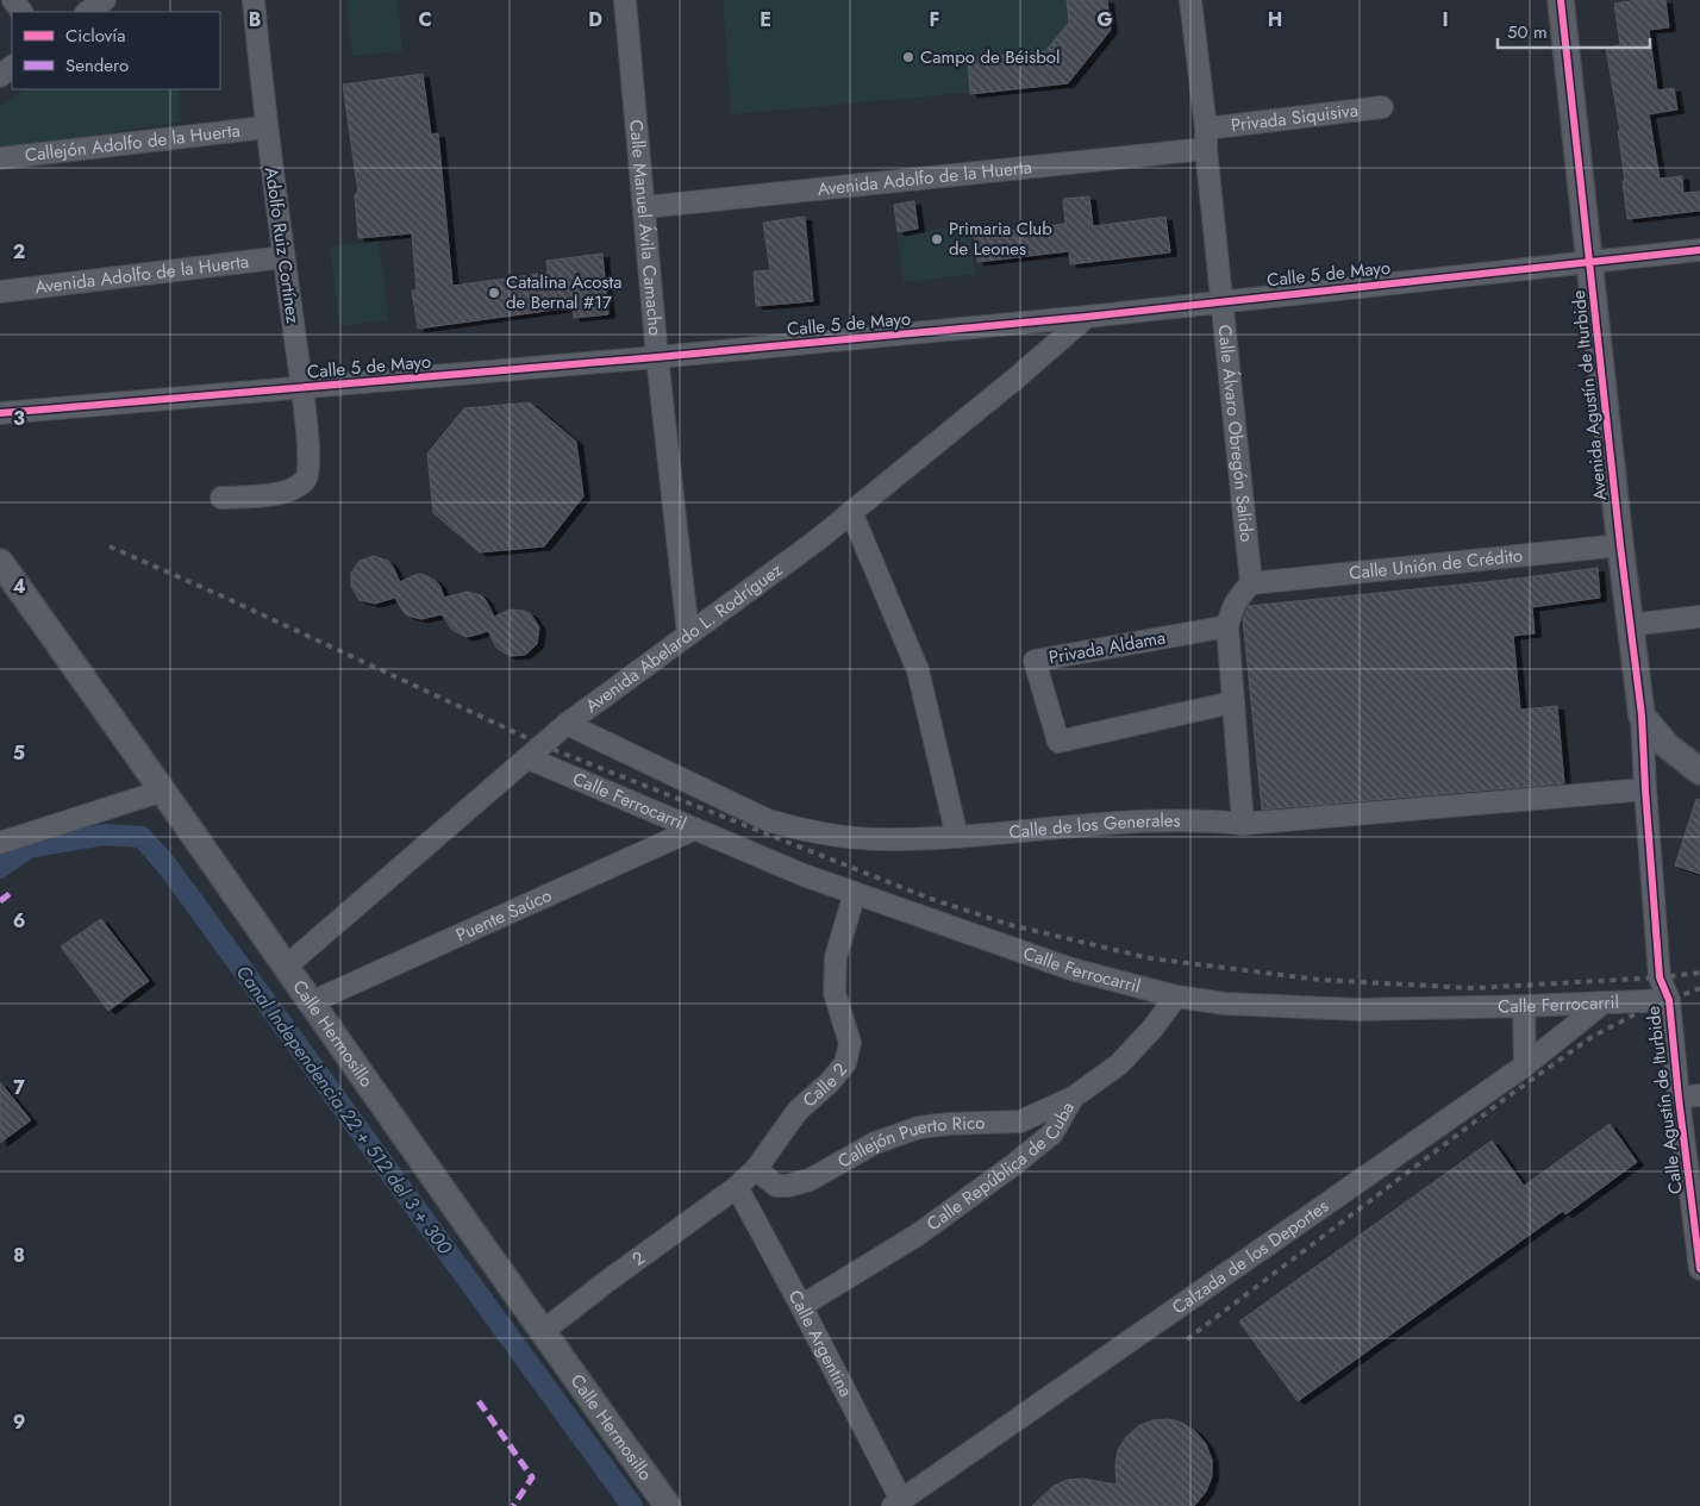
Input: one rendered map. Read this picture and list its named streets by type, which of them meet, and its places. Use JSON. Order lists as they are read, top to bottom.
{
  "streets": {
    "street": [
      "Privada Siquisiva",
      "Callejón Adolfo de la Huerta",
      "Avenida Adolfo de la Huerta",
      "Calle Manuel Ávila Camacho",
      "Adolfo Ruiz Cortínez",
      "Calle 5 de Mayo",
      "Avenida Agustín de Iturbide",
      "Calle Álvaro Obregón Salido",
      "Calle Unión de Crédito",
      "Avenida Abelardo L. Rodríguez",
      "Privada Aldama",
      "Calle Ferrocarril",
      "Calle de los Generales",
      "Puente Saúco",
      "Calle Hermosillo",
      "Calle 2",
      "Calle Agustín de Iturbide",
      "Callejón Puerto Rico",
      "Calle República de Cuba",
      "Calzada de los Deportes",
      "2",
      "Calle Argentina"
    ]
  },
  "crossings": [
    ["Privada Siquisiva", "Avenida Adolfo de la Huerta"],
    ["Privada Siquisiva", "Calle Álvaro Obregón Salido"],
    ["Callejón Adolfo de la Huerta", "Adolfo Ruiz Cortínez"],
    ["Avenida Adolfo de la Huerta", "Calle Manuel Ávila Camacho"],
    ["Avenida Adolfo de la Huerta", "Adolfo Ruiz Cortínez"],
    ["Avenida Adolfo de la Huerta", "Calle Álvaro Obregón Salido"],
    ["Calle Manuel Ávila Camacho", "Calle 5 de Mayo"],
    ["Calle Manuel Ávila Camacho", "Avenida Abelardo L. Rodríguez"],
    ["Adolfo Ruiz Cortínez", "Calle 5 de Mayo"],
    ["Calle 5 de Mayo", "Avenida Agustín de Iturbide"],
    ["Calle 5 de Mayo", "Calle Álvaro Obregón Salido"],
    ["Calle 5 de Mayo", "Avenida Abelardo L. Rodríguez"],
    ["Avenida Agustín de Iturbide", "Calle Unión de Crédito"],
    ["Avenida Agustín de Iturbide", "Calle Agustín de Iturbide"],
    ["Calle Álvaro Obregón Salido", "Calle Unión de Crédito"],
    ["Avenida Abelardo L. Rodríguez", "Calle Ferrocarril"],
    ["Avenida Abelardo L. Rodríguez", "Calle de los Generales"],
    ["Avenida Abelardo L. Rodríguez", "Calle Hermosillo"],
    ["Calle Ferrocarril", "Puente Saúco"],
    ["Calle Ferrocarril", "Calle 2"],
    ["Calle Ferrocarril", "Calle Agustín de Iturbide"],
    ["Calle Ferrocarril", "Calle República de Cuba"],
    ["Calle Ferrocarril", "Calzada de los Deportes"],
    ["Calle de los Generales", "Calle Agustín de Iturbide"],
    ["Puente Saúco", "Calle Hermosillo"],
    ["Calle Hermosillo", "2"],
    ["Calle 2", "Callejón Puerto Rico"],
    ["Calle 2", "2"],
    ["Calle 2", "Calle Argentina"],
    ["Callejón Puerto Rico", "Calle República de Cuba"],
    ["Calle República de Cuba", "Calle Argentina"],
    ["Calzada de los Deportes", "Calle Argentina"],
    ["2", "Calle Argentina"]
  ],
  "water": ["Canal Independencia 22 + 512 del 3 + 300"],
  "places": ["Campo de Béisbol", "Primaria Club de Leones", "Catalina Acosta de Bernal #17"],
  "legend": ["Ciclovía", "Sendero"],
  "scale_bar": "50 m",
  "grid": {
    "columns": [
      "B",
      "C",
      "D",
      "E",
      "F",
      "G",
      "H",
      "I"
    ],
    "rows": [
      "2",
      "3",
      "4",
      "5",
      "6",
      "7",
      "8",
      "9"
    ]
  }
}
